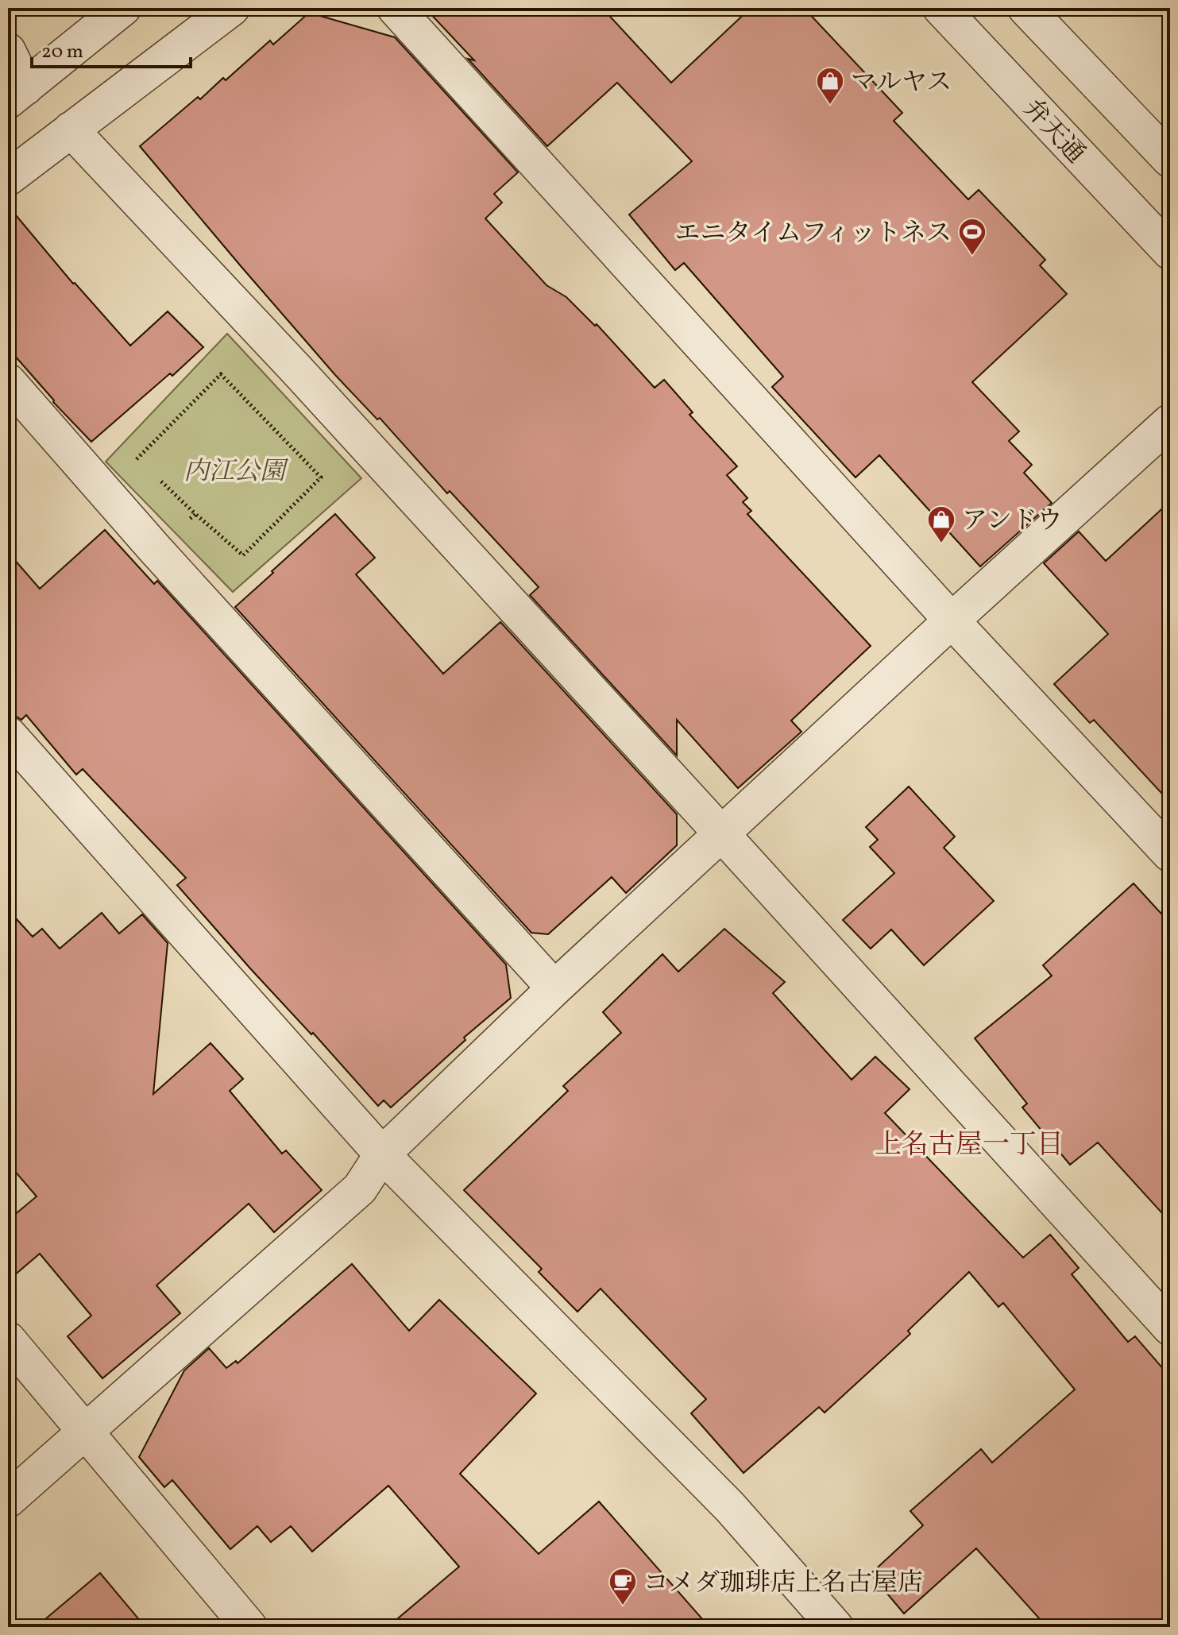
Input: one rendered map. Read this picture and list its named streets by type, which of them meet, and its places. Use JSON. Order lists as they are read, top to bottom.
{
  "streets": {
    "street": ["弁天通"]
  },
  "districts": ["上名古屋一丁目"],
  "parks": ["内江公園"],
  "places": {
    "shop": ["マルヤス", "アンドウ"],
    "sports": ["エニタイムフィットネス"],
    "cafe": ["コメダ珈琲店上名古屋店"]
  },
  "scale_bar": "20 m"
}
